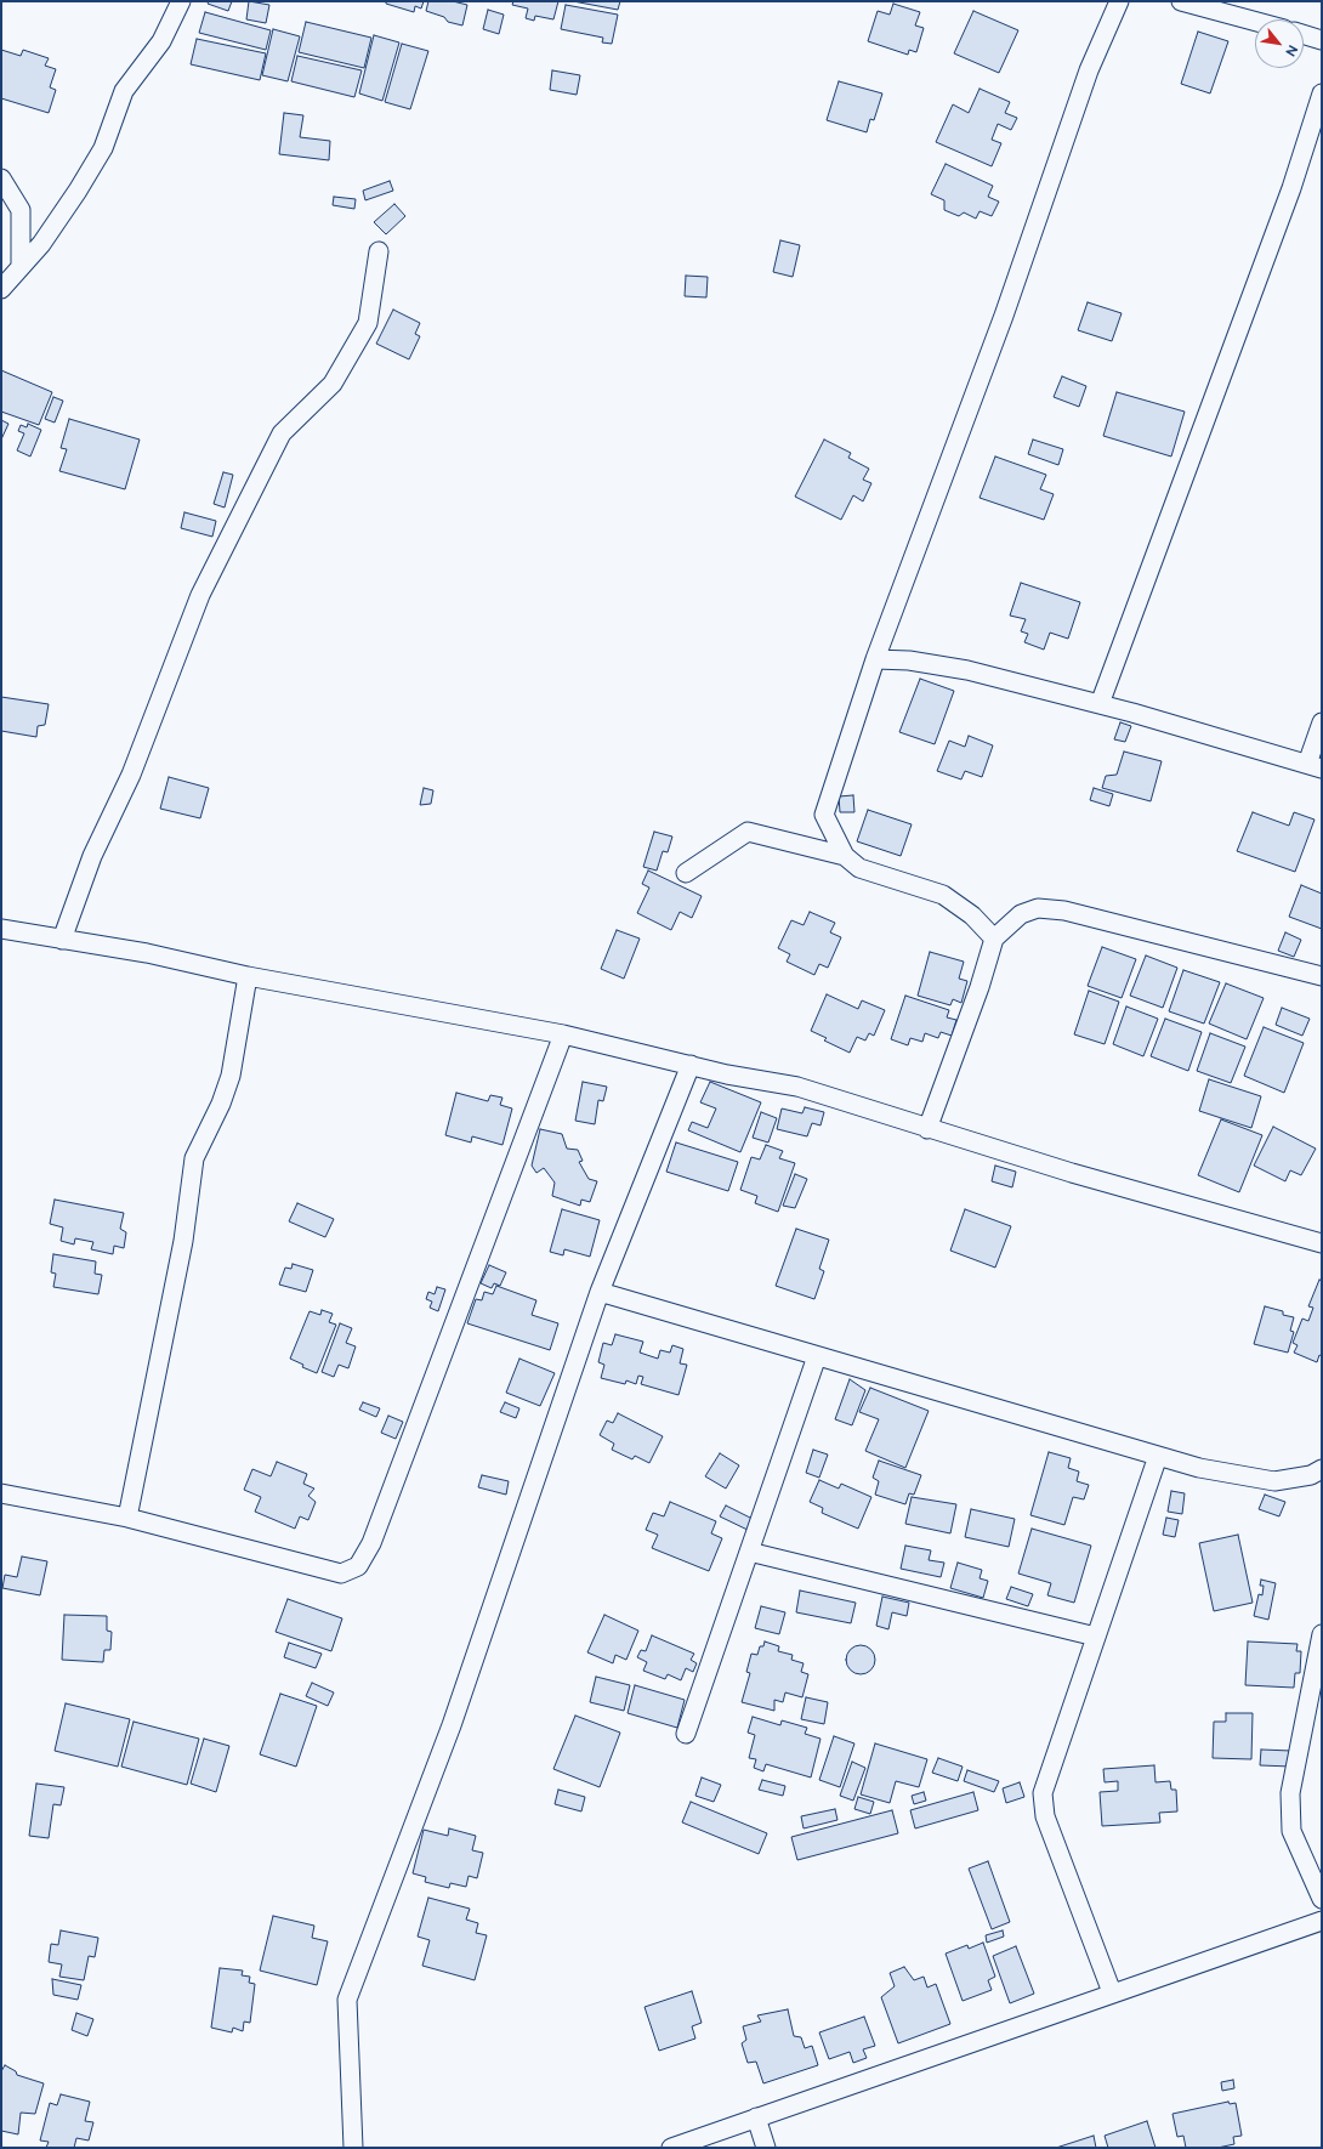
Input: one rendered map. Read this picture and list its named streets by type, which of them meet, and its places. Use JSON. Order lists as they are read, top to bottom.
{
  "north": "bottom right"
}
